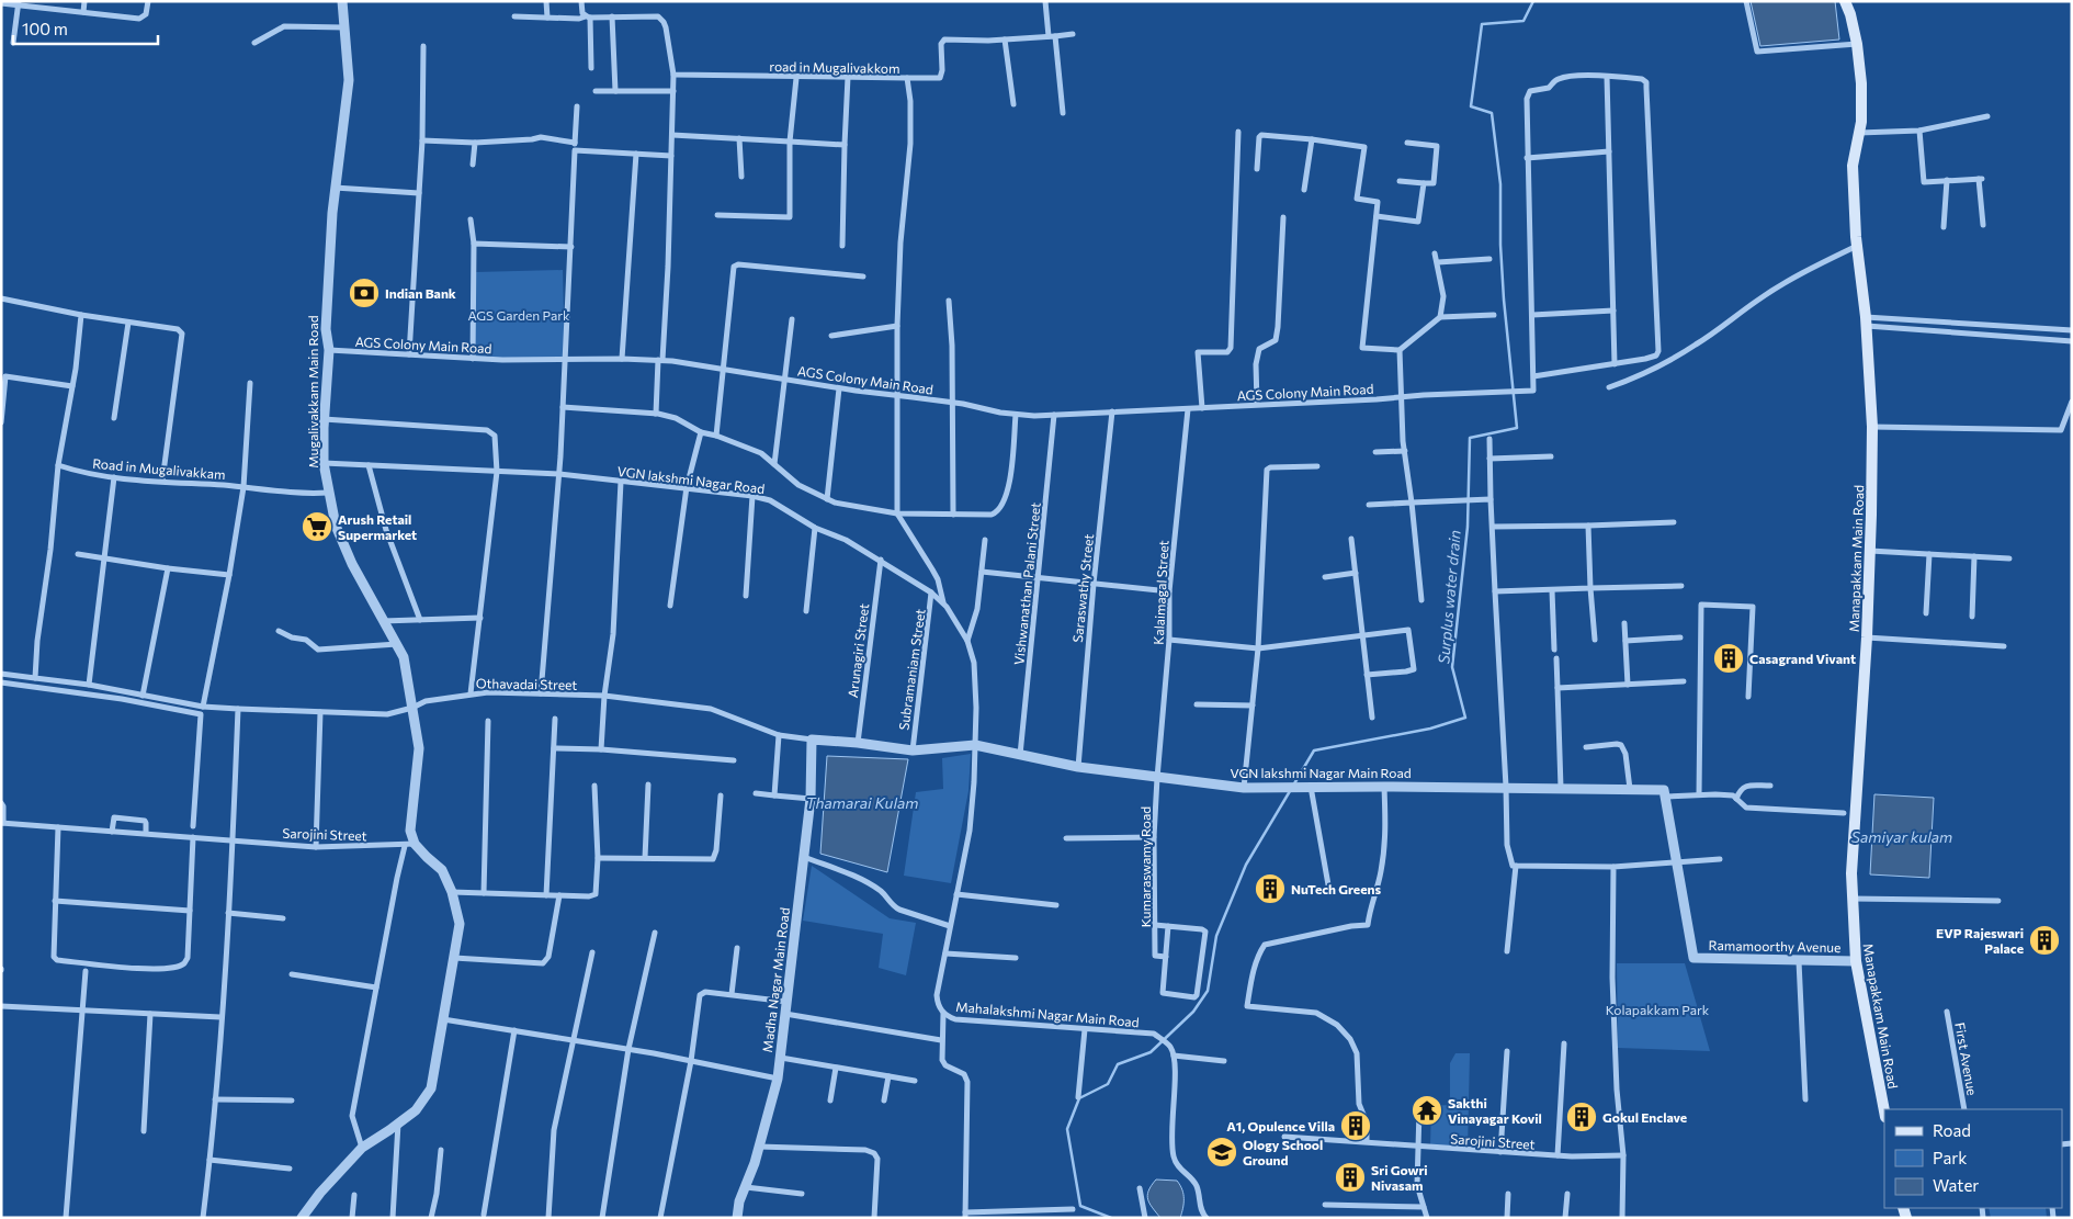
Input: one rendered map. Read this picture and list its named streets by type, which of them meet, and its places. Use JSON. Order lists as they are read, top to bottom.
{
  "streets": {
    "main road": ["Manapakkam Main Road"],
    "street": [
      "road in Mugalivakkom",
      "AGS Colony Main Road",
      "Mugalivakkam Main Road",
      "Road in Mugalivakkam",
      "VGN lakshmi Nagar Road",
      "Vishwanathan Palani Street",
      "Saraswathy Street",
      "Kalaimagal Street",
      "Arunagiri Street",
      "Subramaniam Street",
      "Othavadai Street",
      "VGN lakshmi Nagar Main Road",
      "Sarojini Street",
      "Kumaraswamy Road",
      "Ramamoorthy Avenue",
      "Madha Nagar Main Road",
      "Mahalakshmi Nagar Main Road",
      "First Avenue"
    ]
  },
  "crossings": [
    ["road in Mugalivakkom", "AGS Colony Main Road"],
    ["AGS Colony Main Road", "Mugalivakkam Main Road"],
    ["AGS Colony Main Road", "Vishwanathan Palani Street"],
    ["AGS Colony Main Road", "Saraswathy Street"],
    ["AGS Colony Main Road", "Kalaimagal Street"],
    ["Mugalivakkam Main Road", "Road in Mugalivakkam"],
    ["Mugalivakkam Main Road", "VGN lakshmi Nagar Road"],
    ["Mugalivakkam Main Road", "Othavadai Street"],
    ["Mugalivakkam Main Road", "Sarojini Street"],
    ["VGN lakshmi Nagar Road", "Arunagiri Street"],
    ["VGN lakshmi Nagar Road", "Subramaniam Street"],
    ["VGN lakshmi Nagar Road", "VGN lakshmi Nagar Main Road"],
    ["VGN lakshmi Nagar Road", "Mahalakshmi Nagar Main Road"],
    ["Manapakkam Main Road", "Ramamoorthy Avenue"],
    ["Vishwanathan Palani Street", "VGN lakshmi Nagar Main Road"],
    ["Saraswathy Street", "VGN lakshmi Nagar Main Road"],
    ["Kalaimagal Street", "VGN lakshmi Nagar Main Road"],
    ["Kalaimagal Street", "Kumaraswamy Road"],
    ["Arunagiri Street", "VGN lakshmi Nagar Main Road"],
    ["Subramaniam Street", "VGN lakshmi Nagar Main Road"],
    ["Othavadai Street", "VGN lakshmi Nagar Main Road"],
    ["Othavadai Street", "Madha Nagar Main Road"],
    ["VGN lakshmi Nagar Main Road", "Kumaraswamy Road"],
    ["VGN lakshmi Nagar Main Road", "Madha Nagar Main Road"],
    ["VGN lakshmi Nagar Main Road", "Mahalakshmi Nagar Main Road"]
  ],
  "water": ["Surplus water drain", "Thamarai Kulam", "Samiyar kulam"],
  "parks": ["AGS Garden Park", "Kolapakkam Park"],
  "places": {
    "bank": ["Indian Bank"],
    "supermarket": ["Arush Retail Supermarket"],
    "building": [
      "Casagrand Vivant",
      "NuTech Greens",
      "EVP Rajeswari Palace",
      "Gokul Enclave",
      "A1, Opulence Villa",
      "Sri Gowri Nivasam"
    ],
    "temple": ["Sakthi Vinayagar Kovil"],
    "school or university": ["Ology School Ground"]
  },
  "legend": ["Road", "Park", "Water"],
  "scale_bar": "100 m"
}
